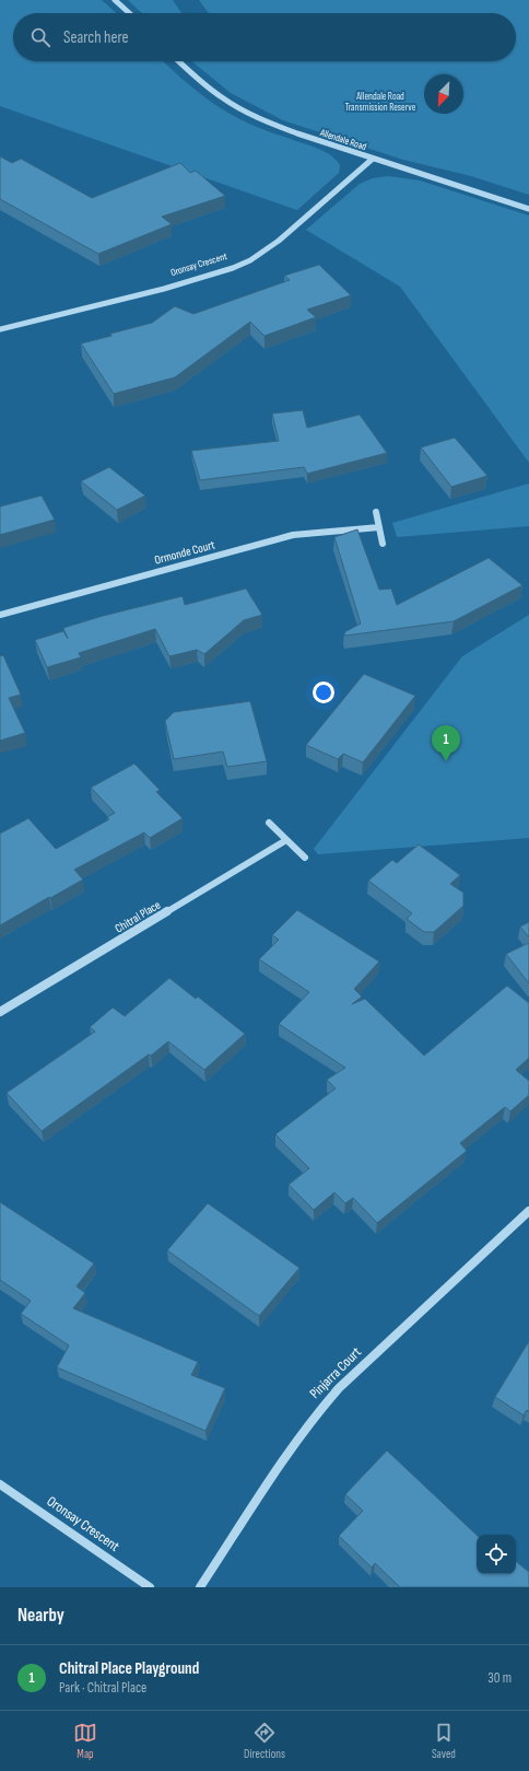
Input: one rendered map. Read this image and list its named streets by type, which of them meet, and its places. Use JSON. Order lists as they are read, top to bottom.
{
  "streets": {
    "street": [
      "Allendale Road",
      "Oronsay Crescent",
      "Ormonde Court",
      "Chitral Place",
      "Pinjarra Court"
    ]
  },
  "crossings": [
    ["Allendale Road", "Oronsay Crescent"]
  ],
  "parks": ["Allendale Road Transmission Reserve"],
  "north": "bottom left",
  "page": {
    "search": "Search here",
    "pins": "1",
    "heading": "Nearby",
    "list": [
      {
        "mark": "1",
        "name": "Chitral Place Playground",
        "note": "Park · Chitral Place",
        "value": "30 m"
      }
    ],
    "nav": ["Map", "Directions", "Saved"]
  }
}
